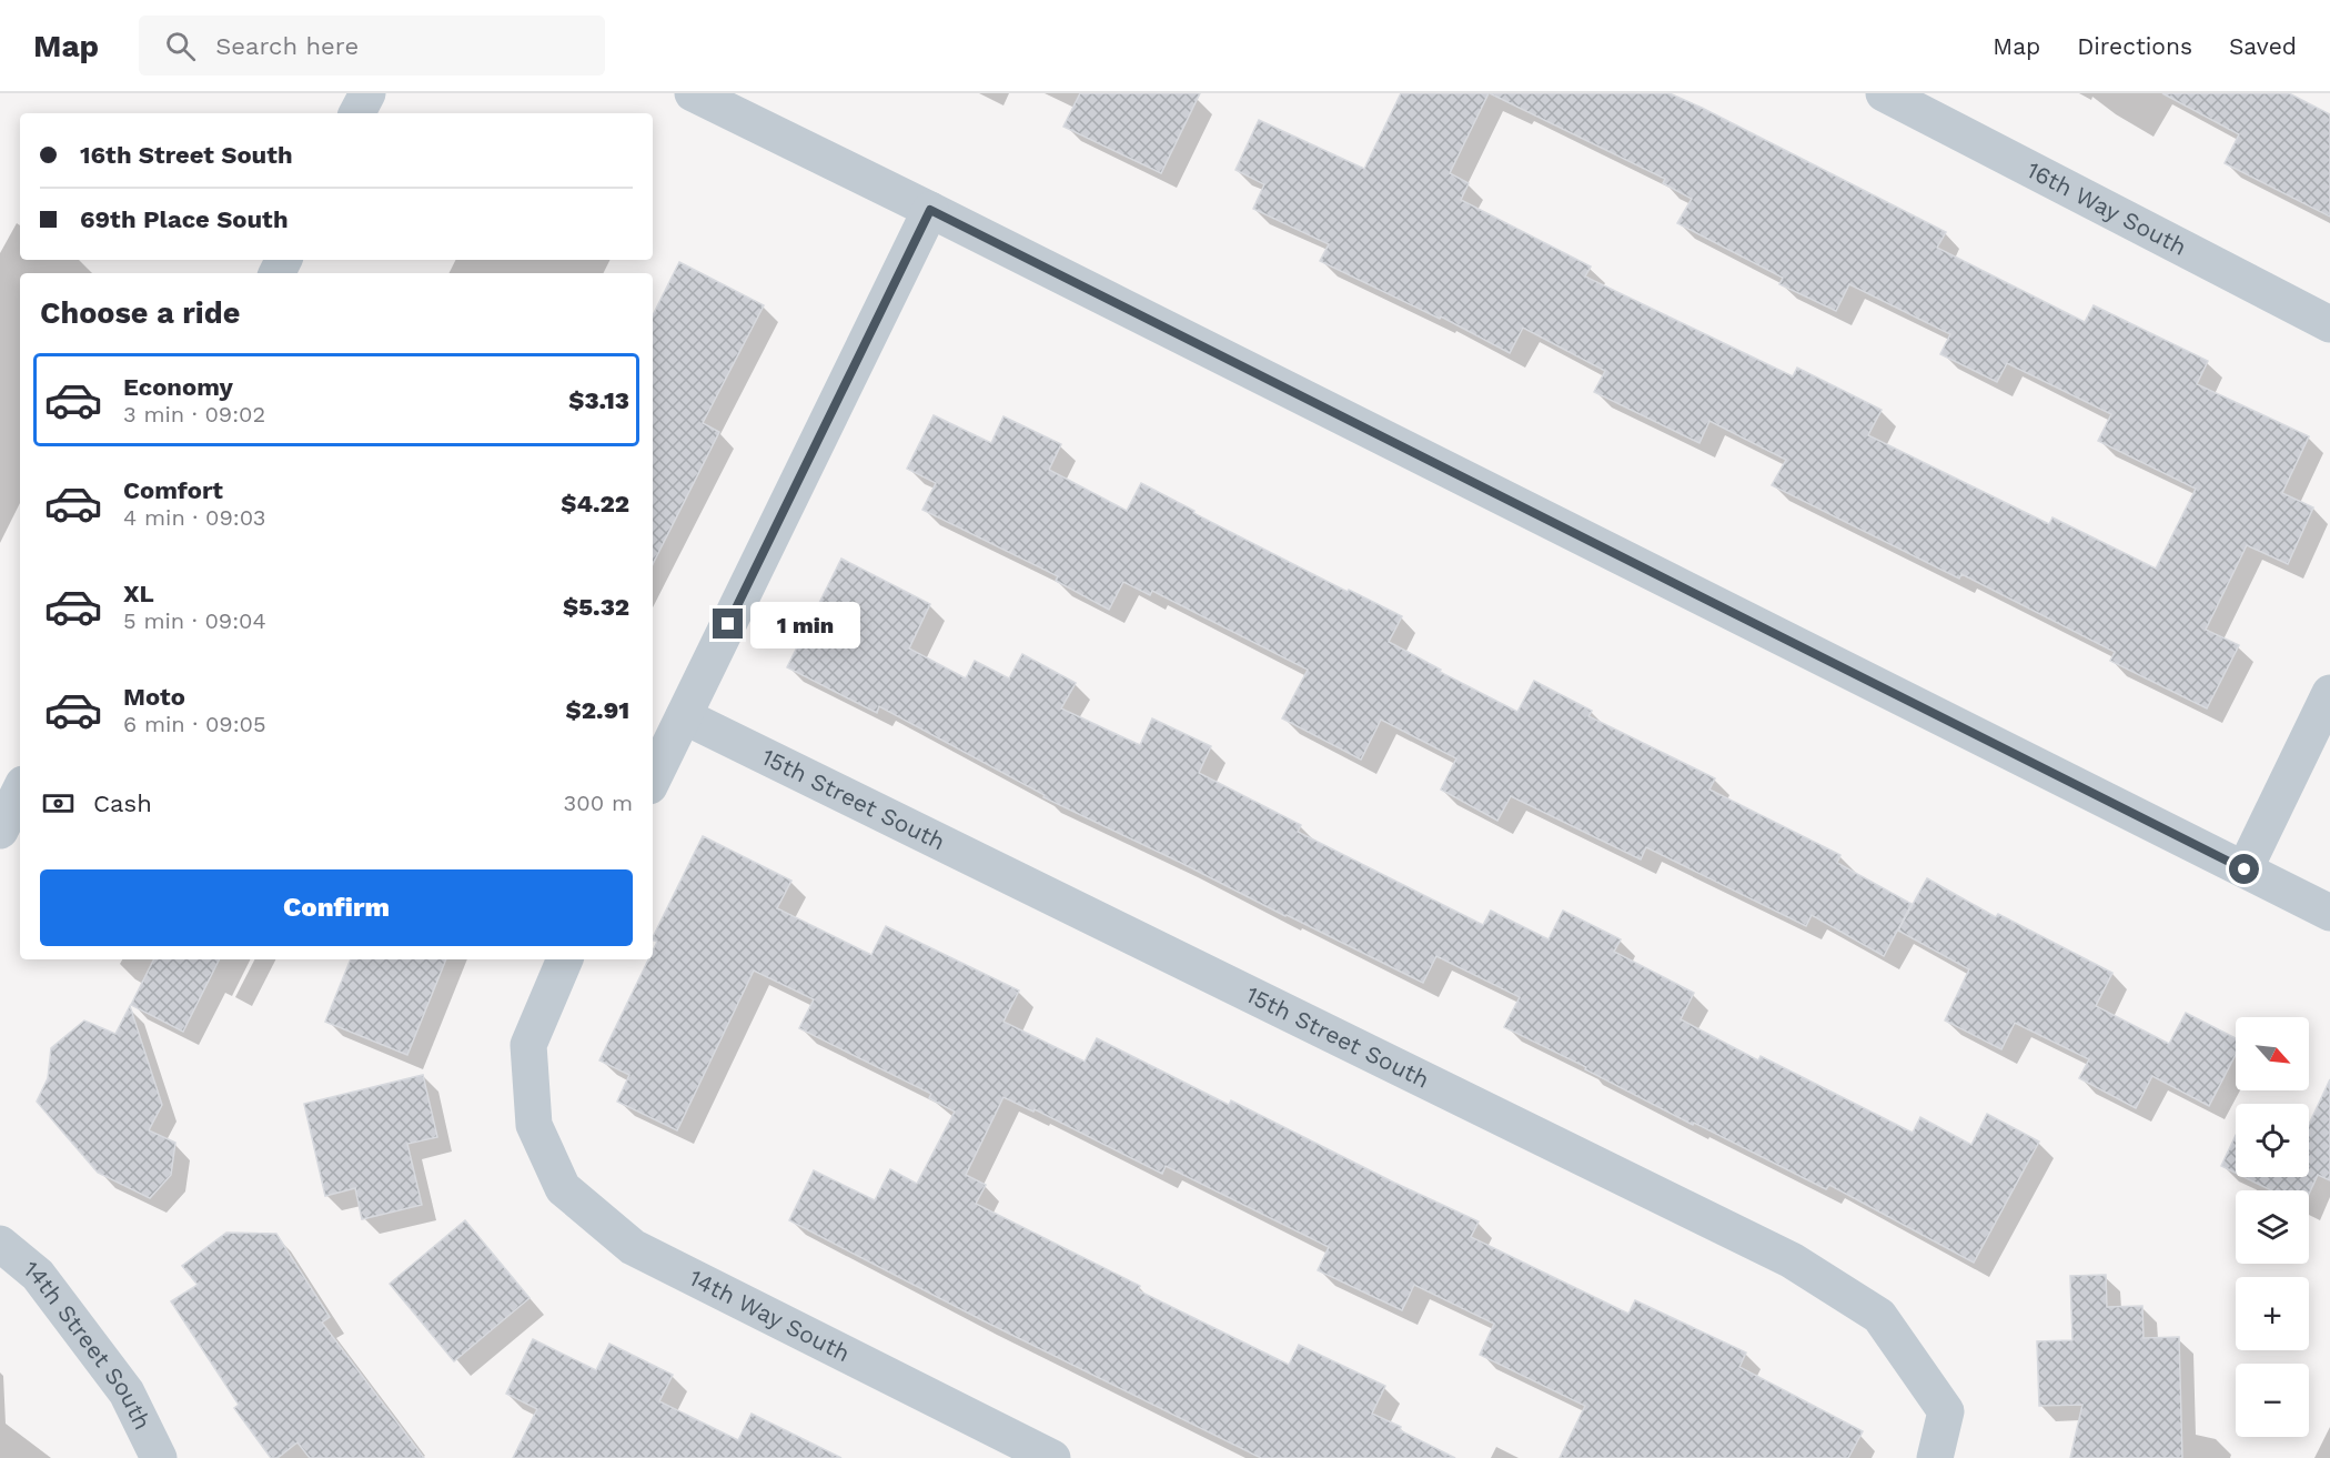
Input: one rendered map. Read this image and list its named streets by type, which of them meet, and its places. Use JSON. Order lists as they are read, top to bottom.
{
  "streets": {
    "street": [
      "16th Way South",
      "15th Street South",
      "14th Way South",
      "14th Street South"
    ]
  },
  "north": "bottom right",
  "page": {
    "header": "Map",
    "search": "Search here",
    "nav": ["Map", "Directions", "Saved"],
    "banner": ["16th Street South", "69th Place South"],
    "heading": "Choose a ride",
    "list": [
      {
        "name": "Economy",
        "note": "3 min · 09:02",
        "value": "$3.13"
      },
      {
        "name": "Comfort",
        "note": "4 min · 09:03",
        "value": "$4.22"
      },
      {
        "name": "XL",
        "note": "5 min · 09:04",
        "value": "$5.32"
      },
      {
        "name": "Moto",
        "note": "6 min · 09:05",
        "value": "$2.91"
      }
    ],
    "bubble": "1 min",
    "pay": ["Cash", "300 m"],
    "buttons": "Confirm",
    "map_buttons": ["+", "−"]
  }
}
